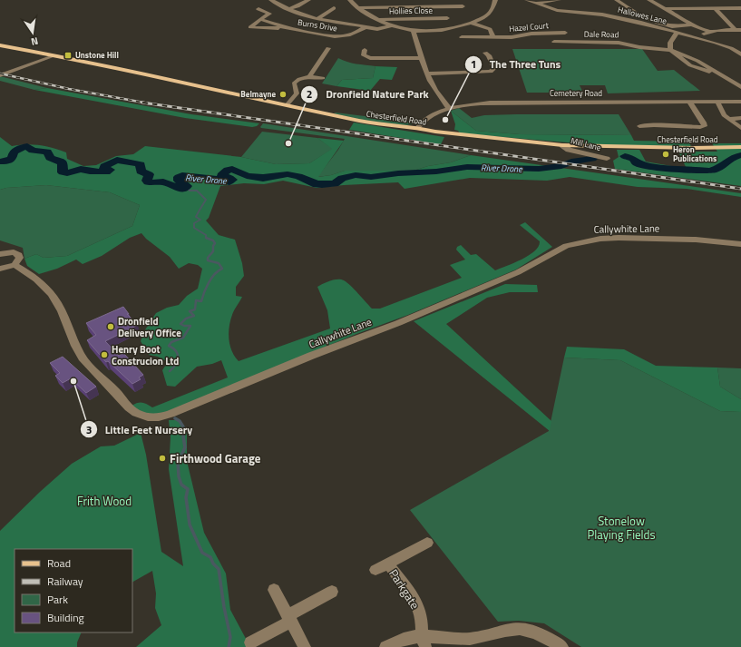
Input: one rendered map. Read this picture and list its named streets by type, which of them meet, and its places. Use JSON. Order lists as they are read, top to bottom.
{
  "streets": {
    "main road": ["Chesterfield Road"],
    "street": [
      "Hollies Close",
      "Hallowes Lane",
      "Burns Drive",
      "Hazel Court",
      "Dale Road",
      "Cemetery Road",
      "Mill Lane",
      "Callywhite Lane",
      "Parkgate"
    ]
  },
  "crossings": [
    ["Cemetery Road", "Chesterfield Road"],
    ["Chesterfield Road", "Mill Lane"]
  ],
  "water": ["River Drone"],
  "parks": ["Frith Wood", "Stonelow Playing Fields"],
  "places": {
    "transit": ["Unstone Hill"],
    "other": [
      "Belmayne",
      "The Three Tuns",
      "Dronfield Nature Park",
      "Heron Publications",
      "Dronfield Delivery Office",
      "Henry Boot Construcion Ltd",
      "Little Feet Nursery",
      "Firthwood Garage"
    ]
  },
  "legend": [
    "Road",
    "Railway",
    "Park",
    "Building"
  ],
  "north": "bottom"
}
